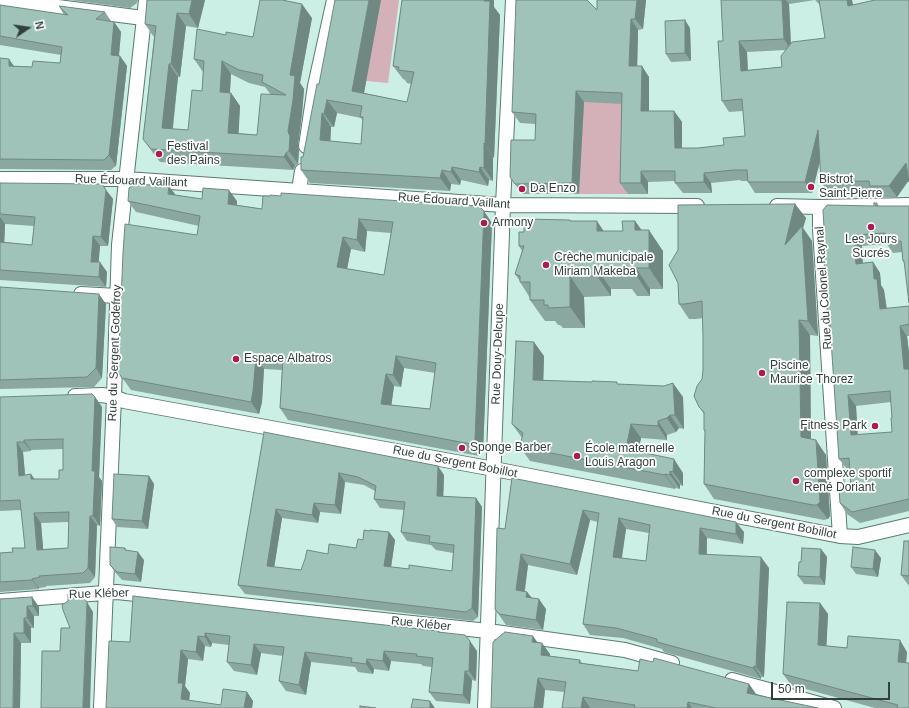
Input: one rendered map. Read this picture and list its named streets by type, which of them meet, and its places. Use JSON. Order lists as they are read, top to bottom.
{
  "streets": {
    "street": [
      "Rue Édouard Vaillant",
      "Rue du Colonel Raynal",
      "Rue du Sergent Godefroy",
      "Rue Douy-Delcupe",
      "Rue du Sergent Bobillot",
      "Rue Kléber"
    ]
  },
  "crossings": [
    ["Rue Édouard Vaillant", "Rue du Sergent Godefroy"],
    ["Rue Édouard Vaillant", "Rue Douy-Delcupe"],
    ["Rue du Colonel Raynal", "Rue du Sergent Bobillot"],
    ["Rue du Sergent Godefroy", "Rue du Sergent Bobillot"],
    ["Rue du Sergent Godefroy", "Rue Kléber"],
    ["Rue Douy-Delcupe", "Rue du Sergent Bobillot"],
    ["Rue Douy-Delcupe", "Rue Kléber"]
  ],
  "places": [
    "Festival des Pains",
    "Bistrot Saint-Pierre",
    "Da Enzo",
    "Armony",
    "Les Jours Sucrés",
    "Crèche municipale Miriam Makeba",
    "Espace Albatros",
    "Piscine Maurice Thorez",
    "Fitness Park",
    "Sponge Barber",
    "École maternelle Louis Aragon",
    "complexe sportif René Doriant"
  ],
  "scale_bar": "50 m",
  "north": "right"
}
